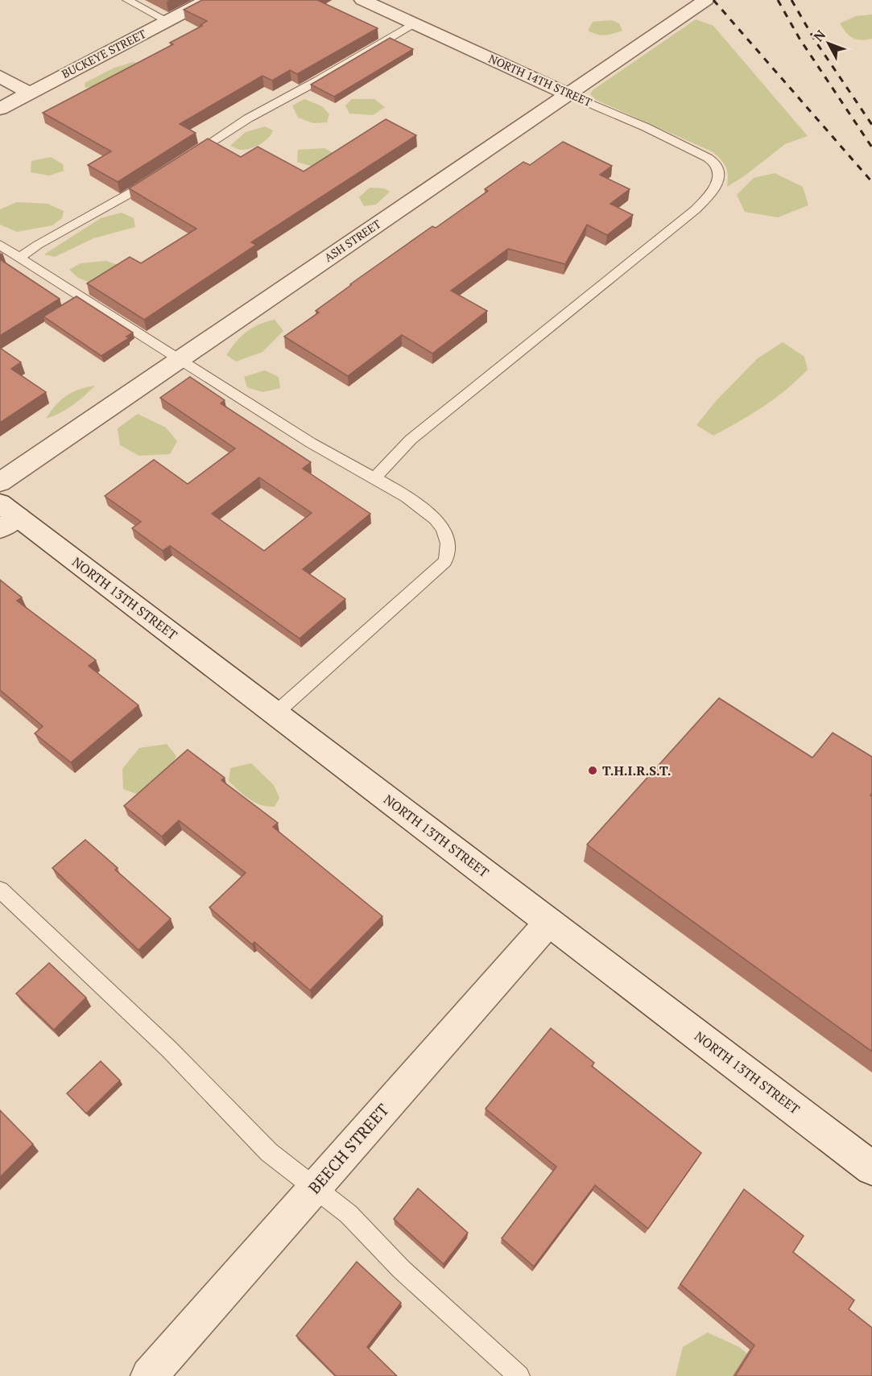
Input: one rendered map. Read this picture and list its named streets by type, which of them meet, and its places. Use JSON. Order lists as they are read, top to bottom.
{
  "streets": {
    "street": [
      "BUCKEYE STREET",
      "NORTH 14TH STREET",
      "ASH STREET",
      "NORTH 13TH STREET",
      "BEECH STREET"
    ]
  },
  "crossings": [
    ["NORTH 14TH STREET", "ASH STREET"],
    ["NORTH 13TH STREET", "BEECH STREET"]
  ],
  "places": ["T.H.I.R.S.T."],
  "north": "top left"
}
